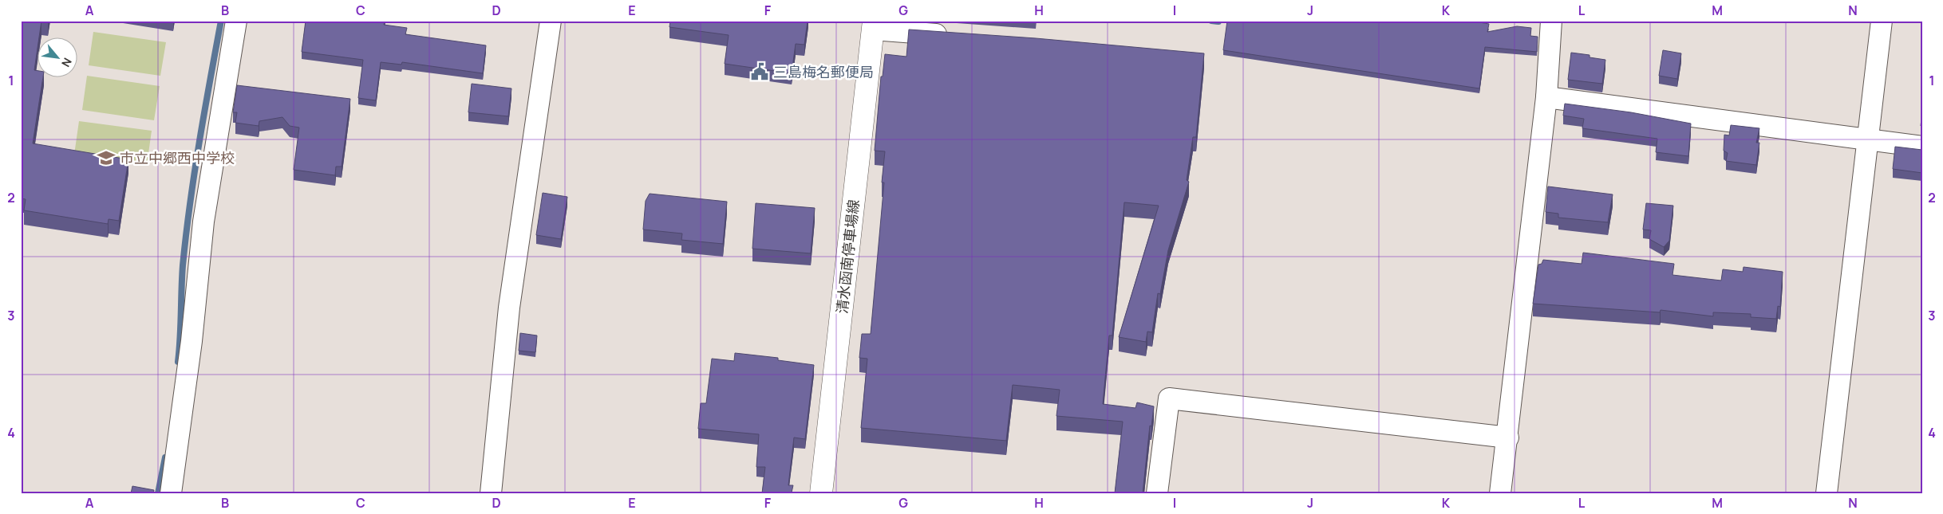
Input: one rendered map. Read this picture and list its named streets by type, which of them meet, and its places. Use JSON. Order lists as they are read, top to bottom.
{
  "streets": {
    "main road": ["清水函南停車場線"]
  },
  "places": {
    "public building": ["三島梅名郵便局"],
    "school or university": ["市立中郷西中学校"]
  },
  "north": "bottom right",
  "grid": {
    "columns": [
      "A",
      "B",
      "C",
      "D",
      "E",
      "F",
      "G",
      "H",
      "I",
      "J",
      "K",
      "L",
      "M",
      "N"
    ],
    "rows": [
      "1",
      "2",
      "3",
      "4"
    ]
  }
}
